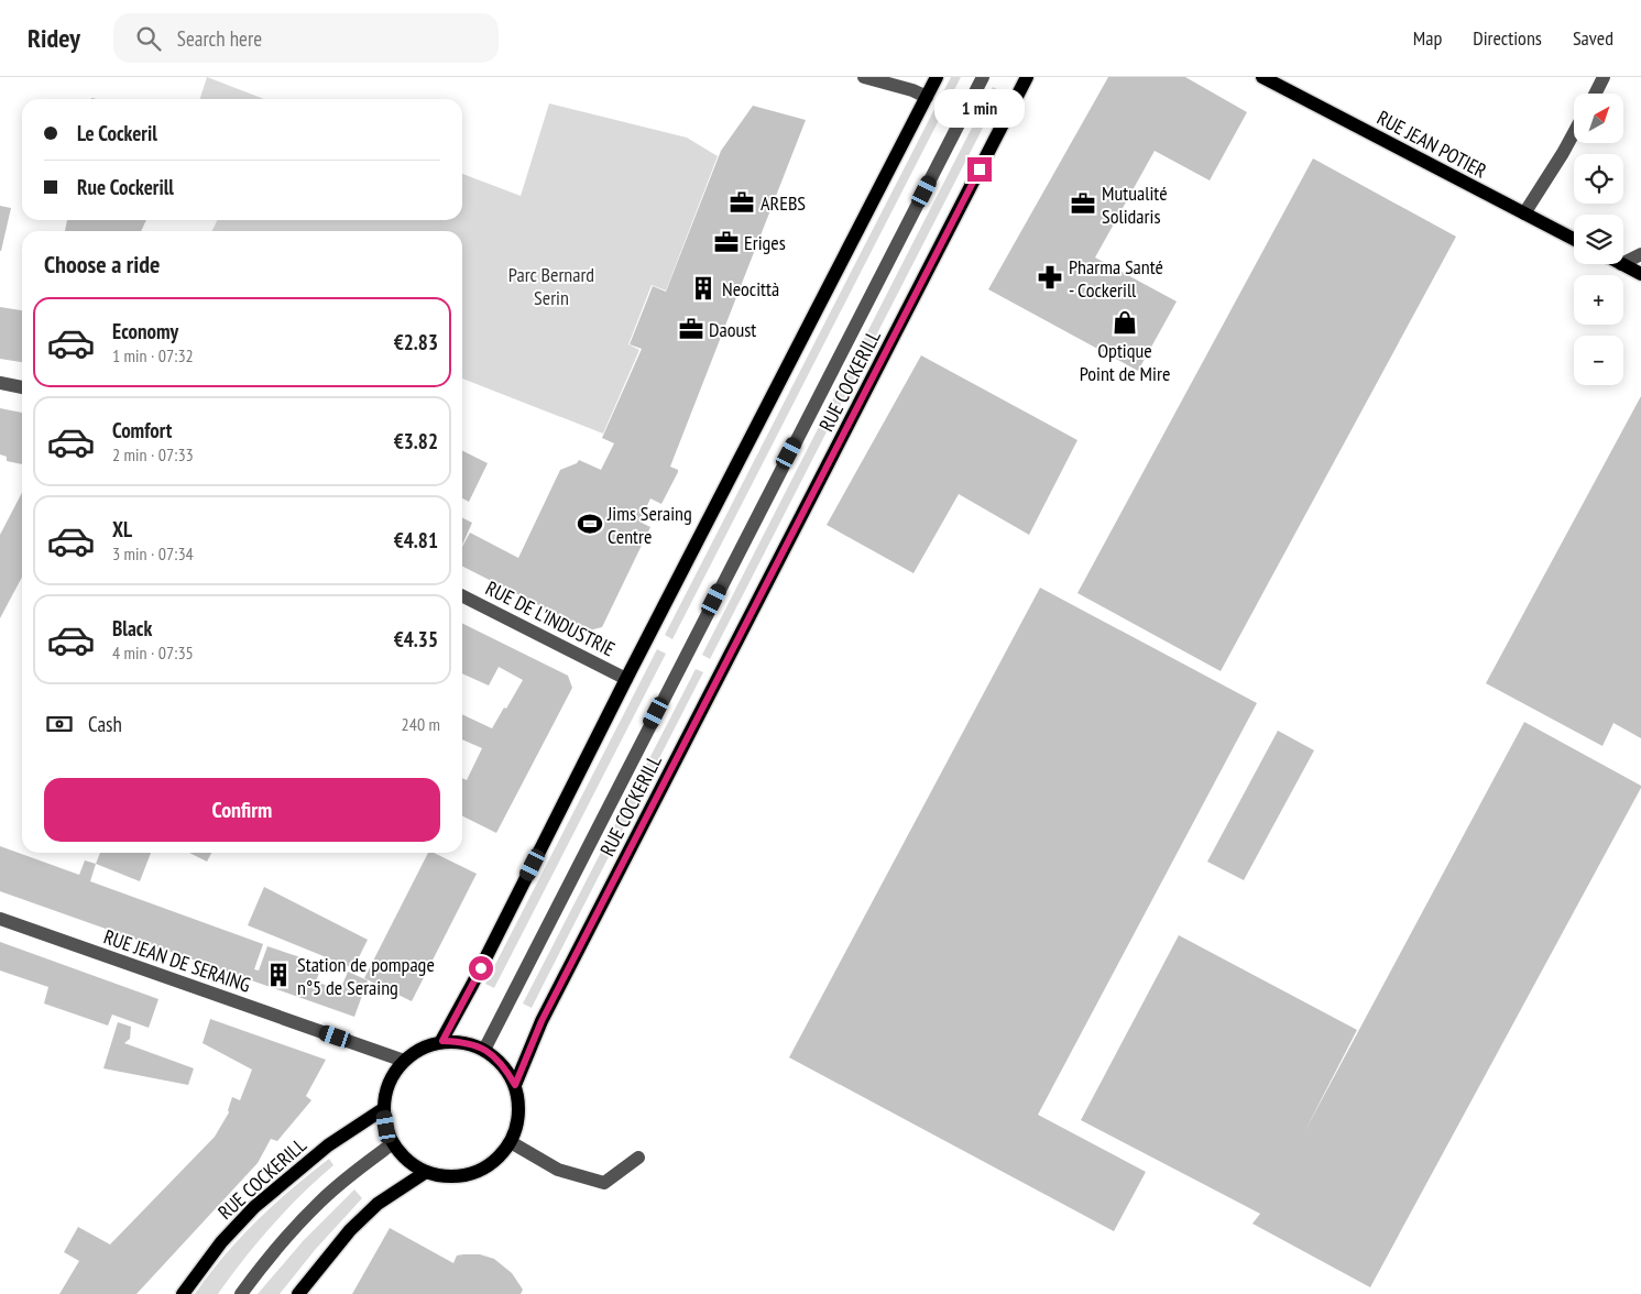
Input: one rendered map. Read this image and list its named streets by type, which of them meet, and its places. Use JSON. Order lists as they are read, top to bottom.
{
  "streets": {
    "main road": ["RUE JEAN POTIER", "RUE COCKERILL"],
    "street": ["RUE DE L'INDUSTRIE", "RUE JEAN DE SERAING"]
  },
  "crossings": [
    ["RUE COCKERILL", "RUE JEAN DE SERAING"]
  ],
  "parks": ["Parc Bernard Serin"],
  "places": {
    "office": [
      "AREBS",
      "Mutualité Solidaris",
      "Eriges",
      "Daoust"
    ],
    "pharmacy": ["Pharma Santé - Cockerill"],
    "building": ["Neocittà", "Station de pompage n°5 de Seraing"],
    "shop": ["Optique Point de Mire"],
    "sports": ["Jims Seraing Centre"]
  },
  "north": "top right",
  "page": {
    "header": "Ridey",
    "search": "Search here",
    "nav": ["Map", "Directions", "Saved"],
    "bubble": "1 min",
    "map_buttons": ["+", "−"],
    "banner": ["Le Cockeril", "Rue Cockerill"],
    "heading": "Choose a ride",
    "list": [
      {
        "name": "Economy",
        "note": "1 min · 07:32",
        "value": "€2.83"
      },
      {
        "name": "Comfort",
        "note": "2 min · 07:33",
        "value": "€3.82"
      },
      {
        "name": "XL",
        "note": "3 min · 07:34",
        "value": "€4.81"
      },
      {
        "name": "Black",
        "note": "4 min · 07:35",
        "value": "€4.35"
      }
    ],
    "pay": ["Cash", "240 m"],
    "buttons": "Confirm"
  }
}
